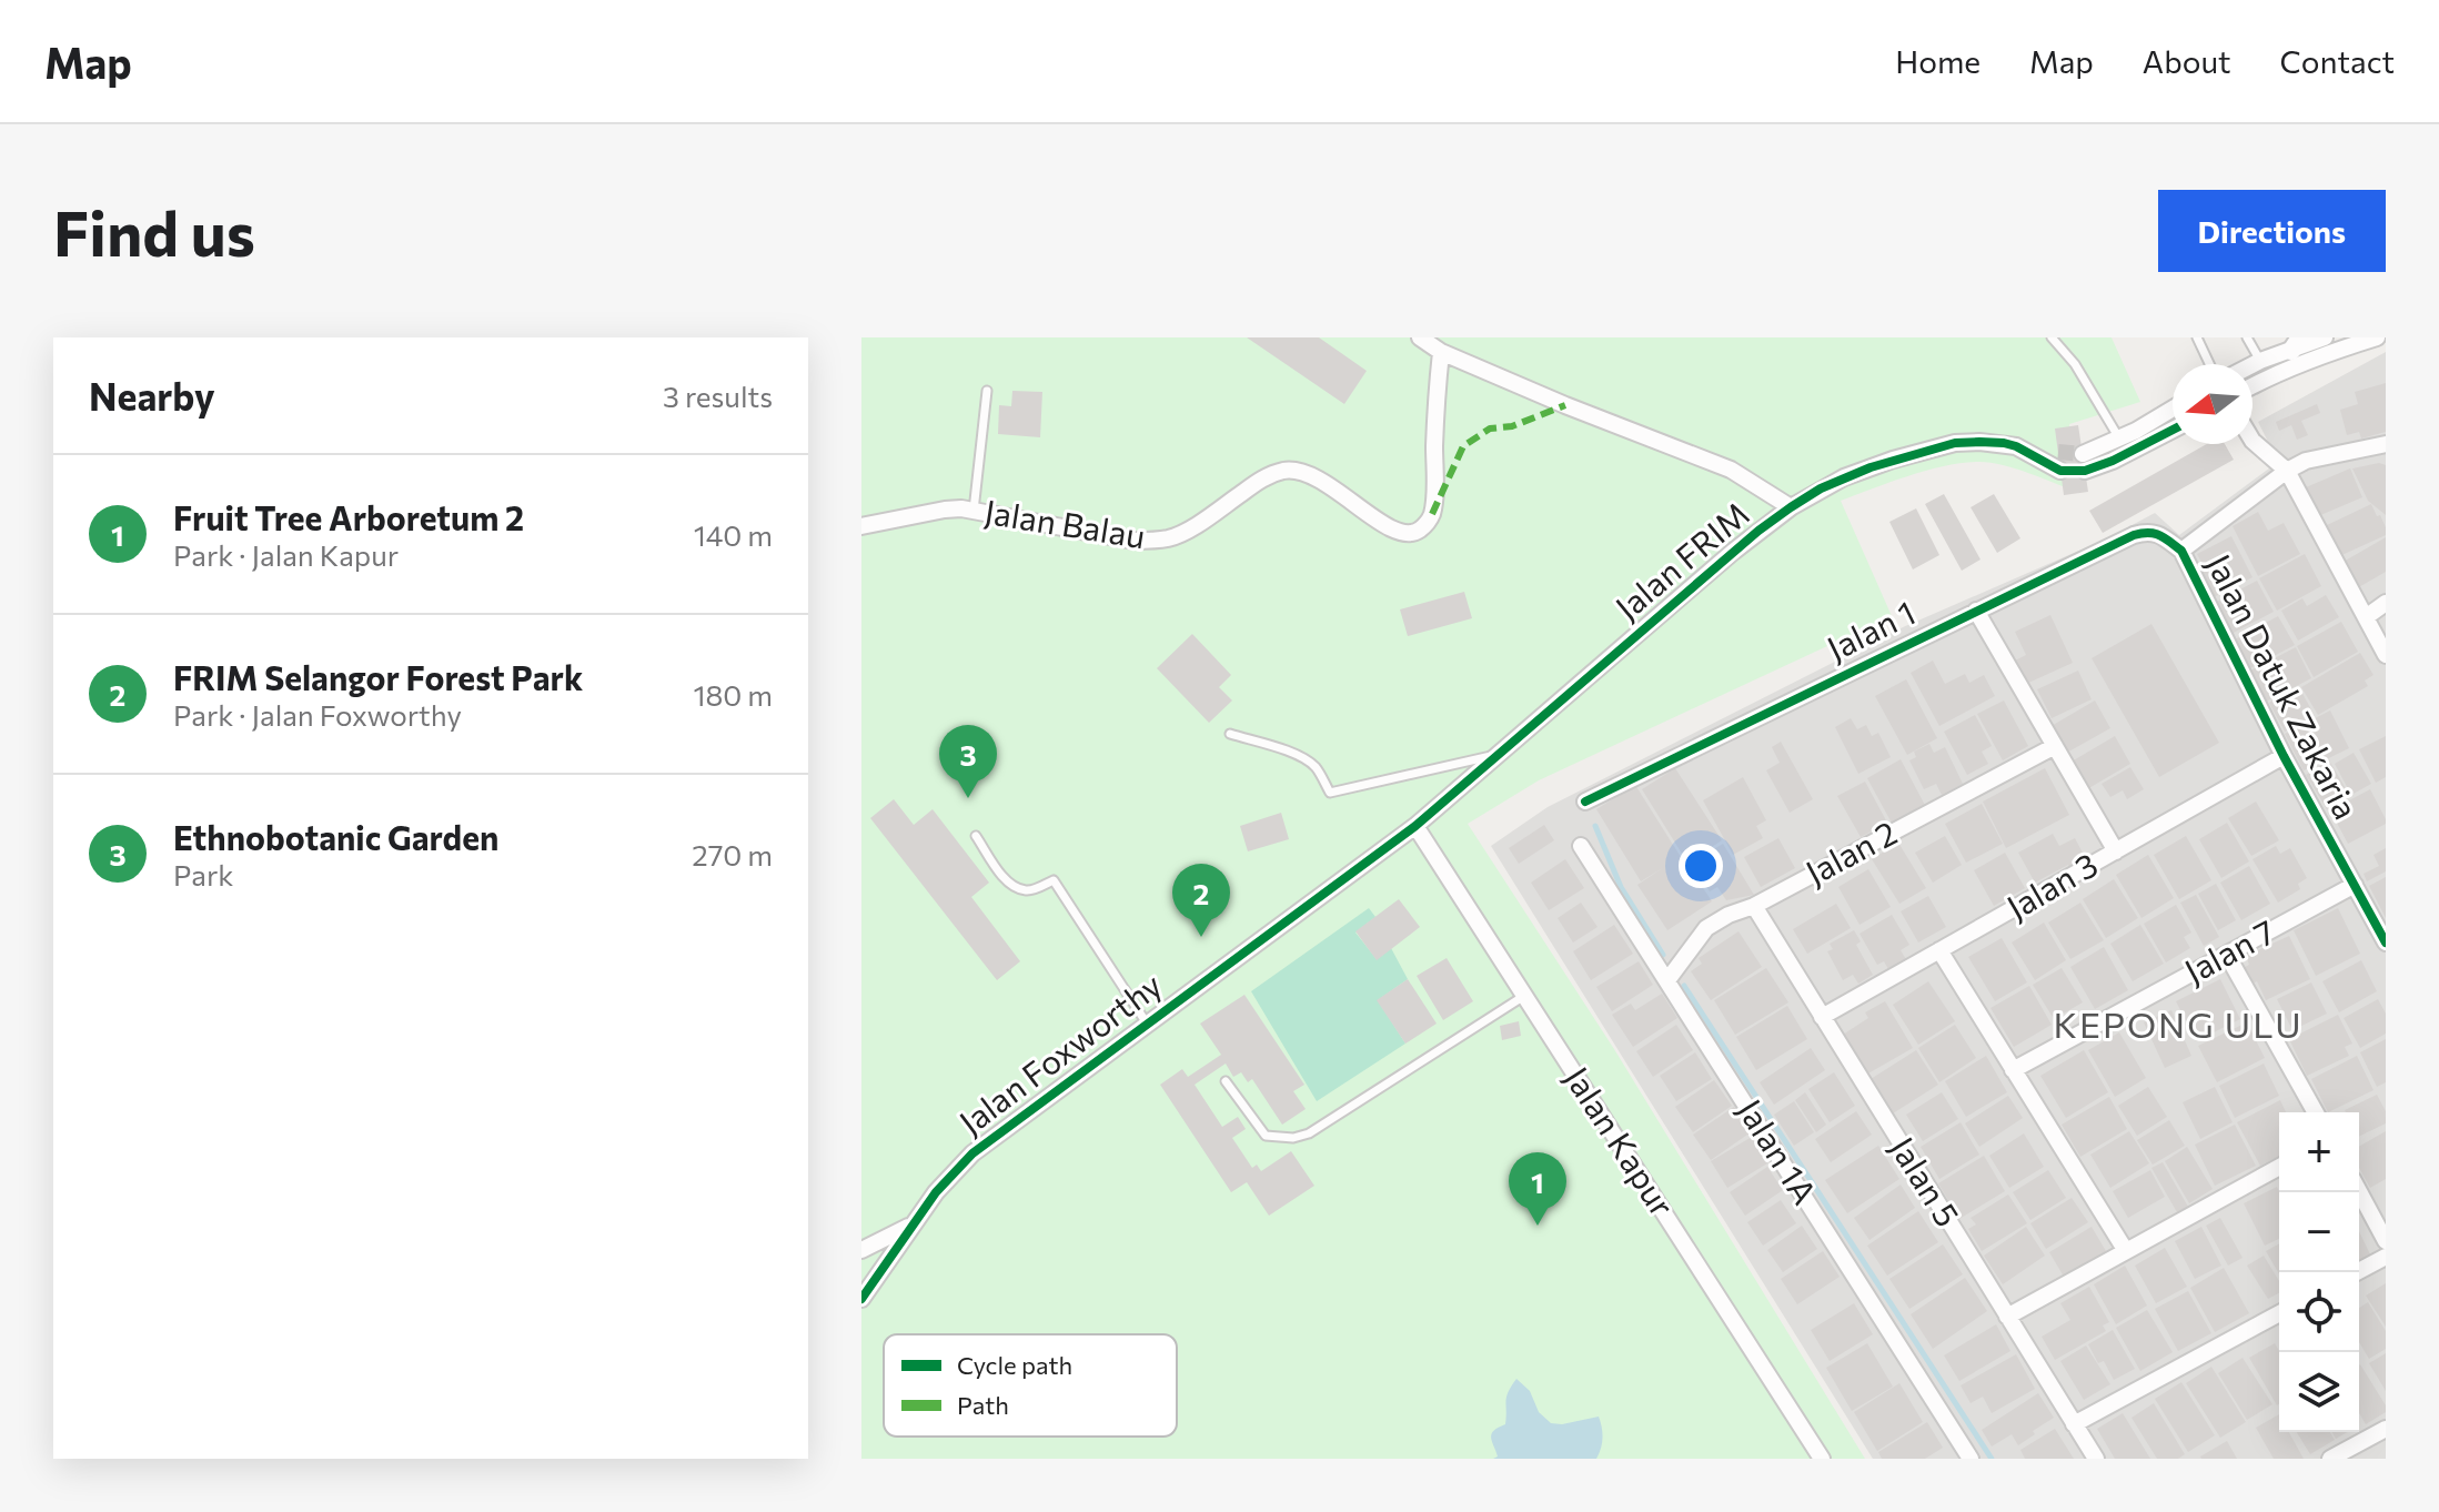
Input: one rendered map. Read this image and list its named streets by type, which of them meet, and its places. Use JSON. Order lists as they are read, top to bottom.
{
  "streets": {
    "street": [
      "Jalan Balau",
      "Jalan FRIM",
      "Jalan 1",
      "Jalan Datuk Zakaria",
      "Jalan 2",
      "Jalan 3",
      "Jalan 7",
      "Jalan Foxworthy",
      "Jalan Kapur",
      "Jalan 1A",
      "Jalan 5"
    ]
  },
  "crossings": [
    ["Jalan FRIM", "Jalan Foxworthy"],
    ["Jalan FRIM", "Jalan Kapur"],
    ["Jalan 1", "Jalan Datuk Zakaria"],
    ["Jalan Datuk Zakaria", "Jalan 3"],
    ["Jalan Datuk Zakaria", "Jalan 7"],
    ["Jalan 2", "Jalan 1A"],
    ["Jalan 2", "Jalan 5"],
    ["Jalan 3", "Jalan 5"],
    ["Jalan Foxworthy", "Jalan Kapur"]
  ],
  "districts": ["KEPONG ULU"],
  "legend": ["Cycle path", "Path"],
  "north": "left",
  "page": {
    "header": "Map",
    "nav": [
      "Home",
      "Map",
      "About",
      "Contact"
    ],
    "buttons": "Directions",
    "title": "Find us",
    "heading": ["Nearby", "3 results"],
    "list": [
      {
        "mark": "1",
        "name": "Fruit Tree Arboretum 2",
        "note": "Park · Jalan Kapur",
        "value": "140 m"
      },
      {
        "mark": "2",
        "name": "FRIM Selangor Forest Park",
        "note": "Park · Jalan Foxworthy",
        "value": "180 m"
      },
      {
        "mark": "3",
        "name": "Ethnobotanic Garden",
        "note": "Park",
        "value": "270 m"
      }
    ],
    "pins": ["3", "2", "1"],
    "map_buttons": ["+", "−"]
  }
}
